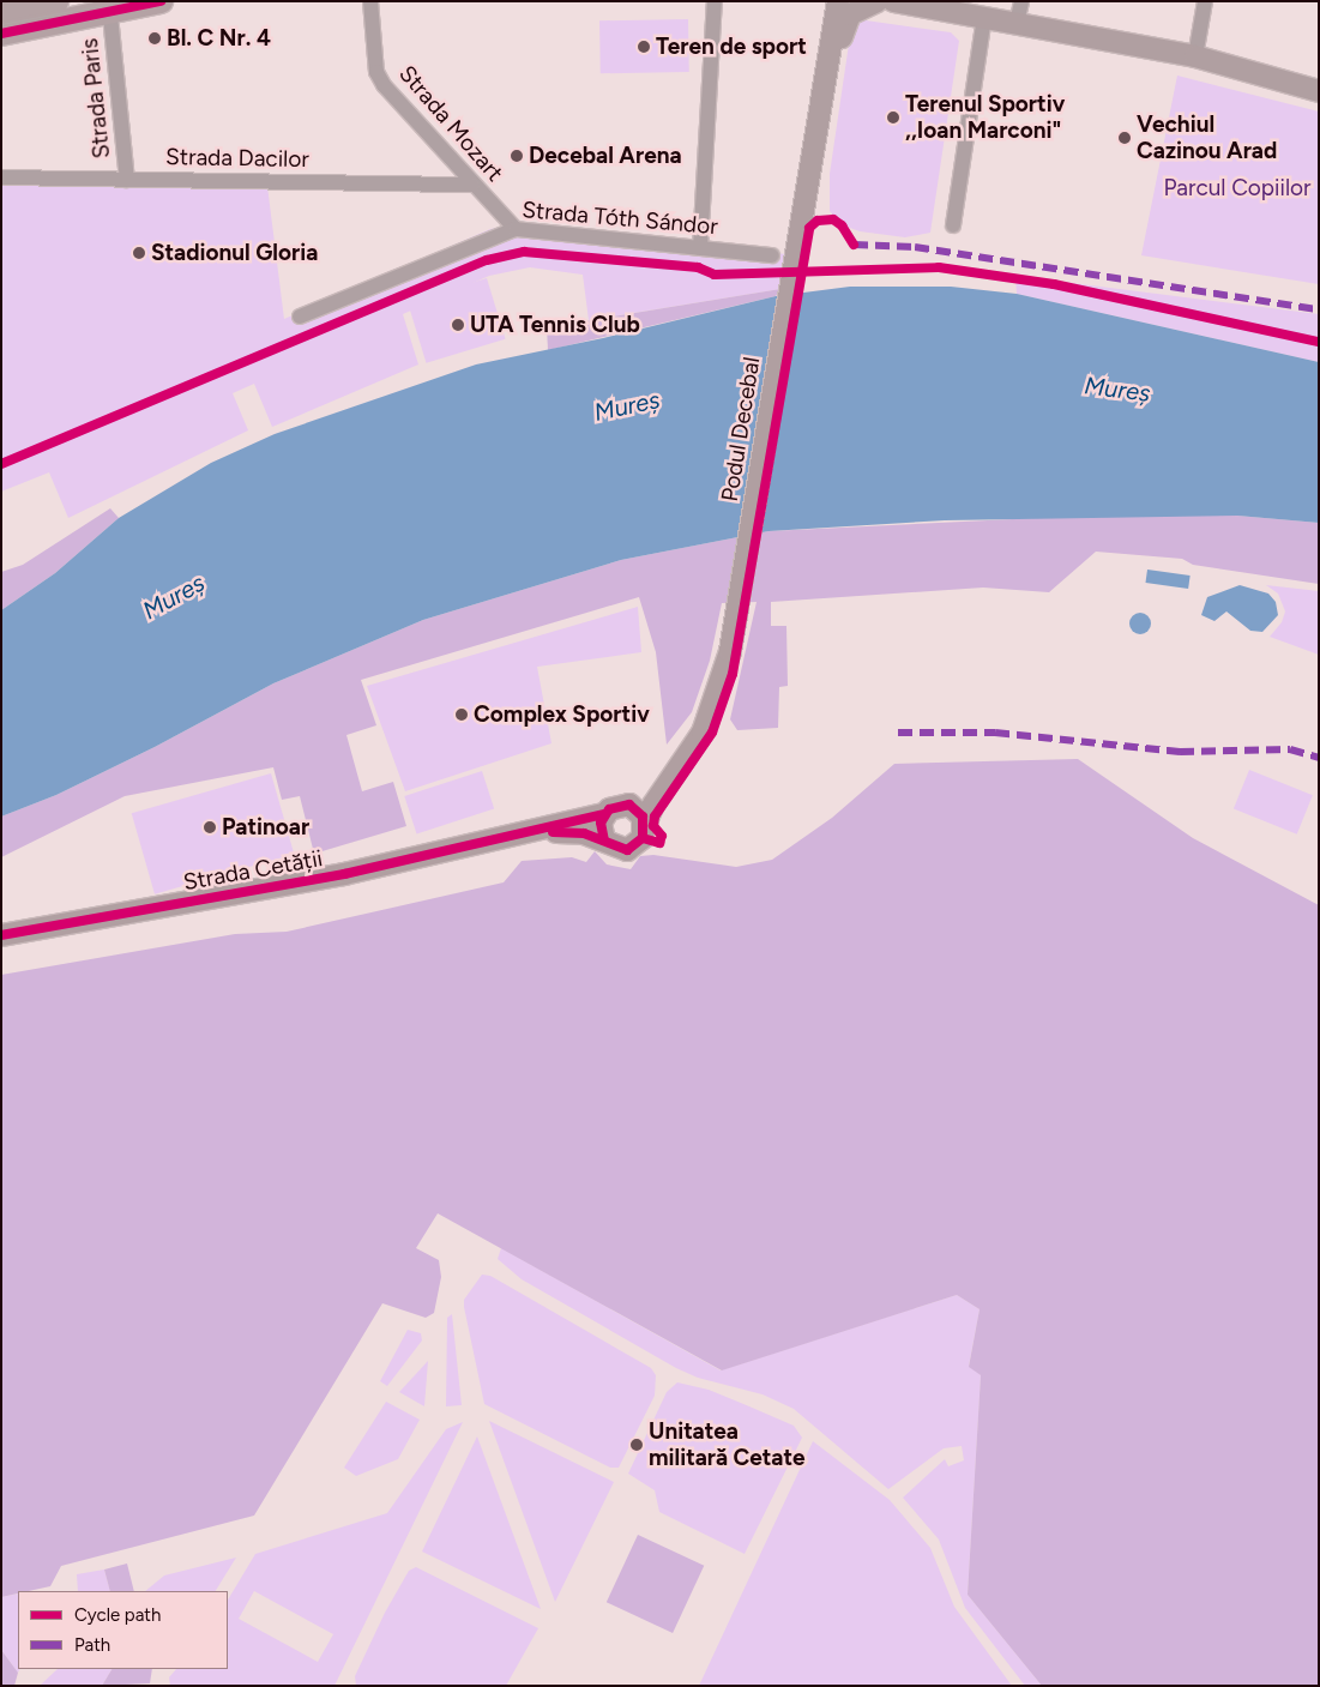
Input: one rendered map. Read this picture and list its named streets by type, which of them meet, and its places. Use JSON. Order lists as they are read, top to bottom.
{
  "streets": {
    "main road": ["Podul Decebal", "Strada Cetății"],
    "street": [
      "Strada Paris",
      "Strada Mozart",
      "Strada Dacilor",
      "Strada Tóth Sándor"
    ]
  },
  "crossings": [
    ["Strada Paris", "Strada Dacilor"],
    ["Strada Mozart", "Strada Dacilor"],
    ["Strada Mozart", "Strada Tóth Sándor"]
  ],
  "water": ["Mureș"],
  "parks": ["Parcul Copiilor"],
  "places": [
    "Bl. C Nr. 4",
    "Teren de sport",
    "Terenul Sportiv ,,Ioan Marconi\"",
    "Vechiul Cazinou Arad",
    "Decebal Arena",
    "Stadionul Gloria",
    "UTA Tennis Club",
    "Complex Sportiv",
    "Patinoar",
    "Unitatea militară Cetate"
  ],
  "legend": ["Cycle path", "Path"]
}
